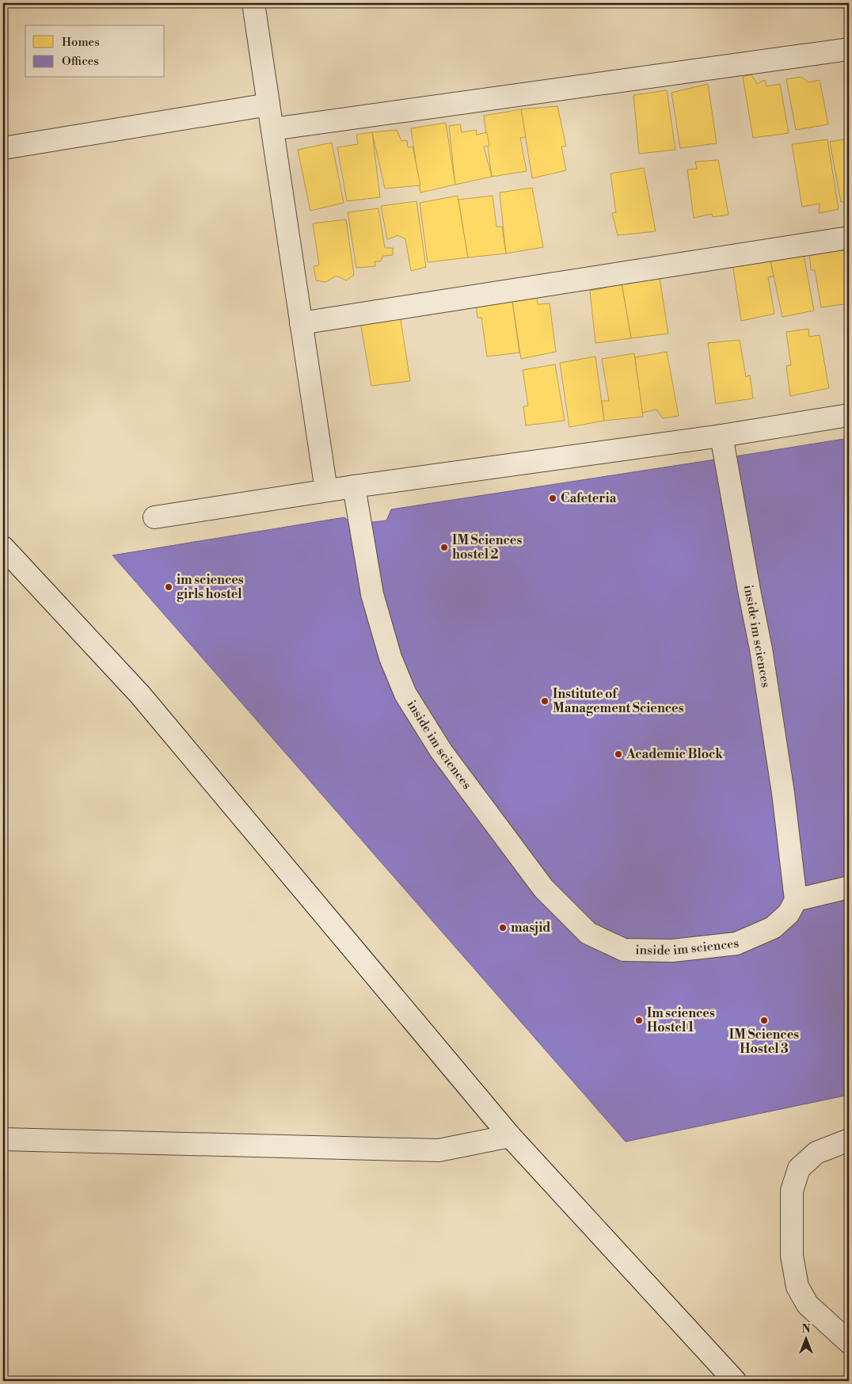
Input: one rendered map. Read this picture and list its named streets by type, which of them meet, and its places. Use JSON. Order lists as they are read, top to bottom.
{
  "streets": {
    "street": ["inside im sciences"]
  },
  "places": [
    "Cafeteria",
    "IM Sciences hostel 2",
    "im sciences girls hostel",
    "Institute of Management Sciences",
    "Academic Block",
    "masjid",
    "Im sciences Hostel 1",
    "IM Sciences Hostel 3"
  ],
  "legend": ["Homes", "Offices"],
  "north": "top"
}
